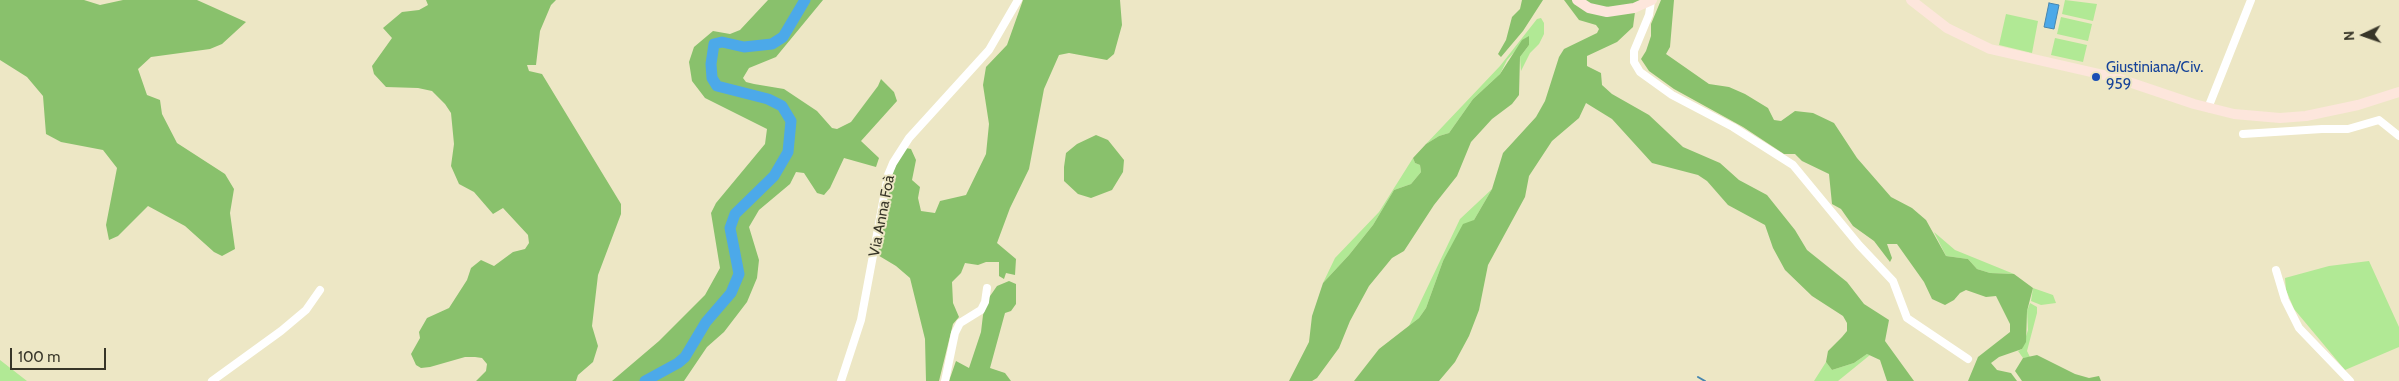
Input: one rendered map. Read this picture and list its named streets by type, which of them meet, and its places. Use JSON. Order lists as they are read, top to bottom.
{
  "streets": {
    "street": ["Via Anna Foà"]
  },
  "places": ["Giustiniana/Civ. 959"],
  "scale_bar": "100 m",
  "north": "left"
}
